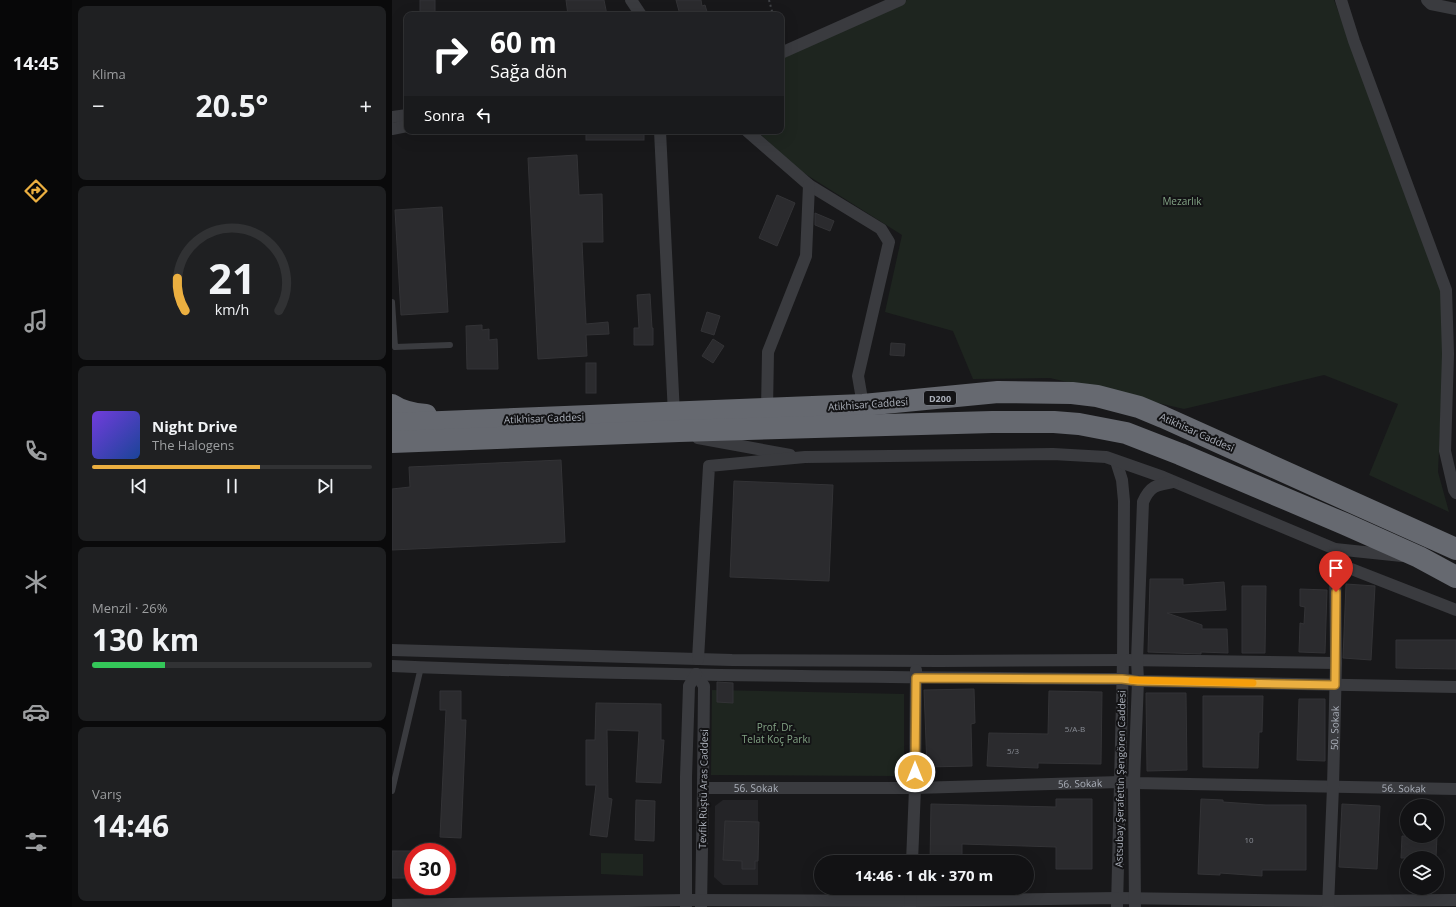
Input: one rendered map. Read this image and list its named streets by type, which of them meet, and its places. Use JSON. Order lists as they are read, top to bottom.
{
  "streets": {
    "highway": ["D200", "Atikhisar Caddesi"],
    "street": [
      "50. Sokak",
      "Astsubay Şerafettin Şengören Caddesi",
      "56. Sokak",
      "Tevfik Rüştü Aras Caddesi"
    ]
  },
  "crossings": [
    ["50. Sokak", "56. Sokak"],
    ["Astsubay Şerafettin Şengören Caddesi", "56. Sokak"],
    ["56. Sokak", "Tevfik Rüştü Aras Caddesi"]
  ],
  "parks": ["Mezarlık", "Prof. Dr. Telat Koç Parkı"],
  "house_numbers": ["5/A-B", "5/3", "10"],
  "page": {
    "tabs": "14:45",
    "tile": [
      "Klima",
      ["Menzil · 26%", "130 km"],
      ["Varış", "14:46"]
    ],
    "turn": ["60 m", "Sağa dön"],
    "heat": ["−", "20.5°", "+"],
    "then": "Sonra",
    "song": ["Night Drive", "The Halogens"],
    "limit": "30",
    "trip": "14:46 · 1 dk · 370 m",
    "gauge": ["21", "km/h"]
  }
}
